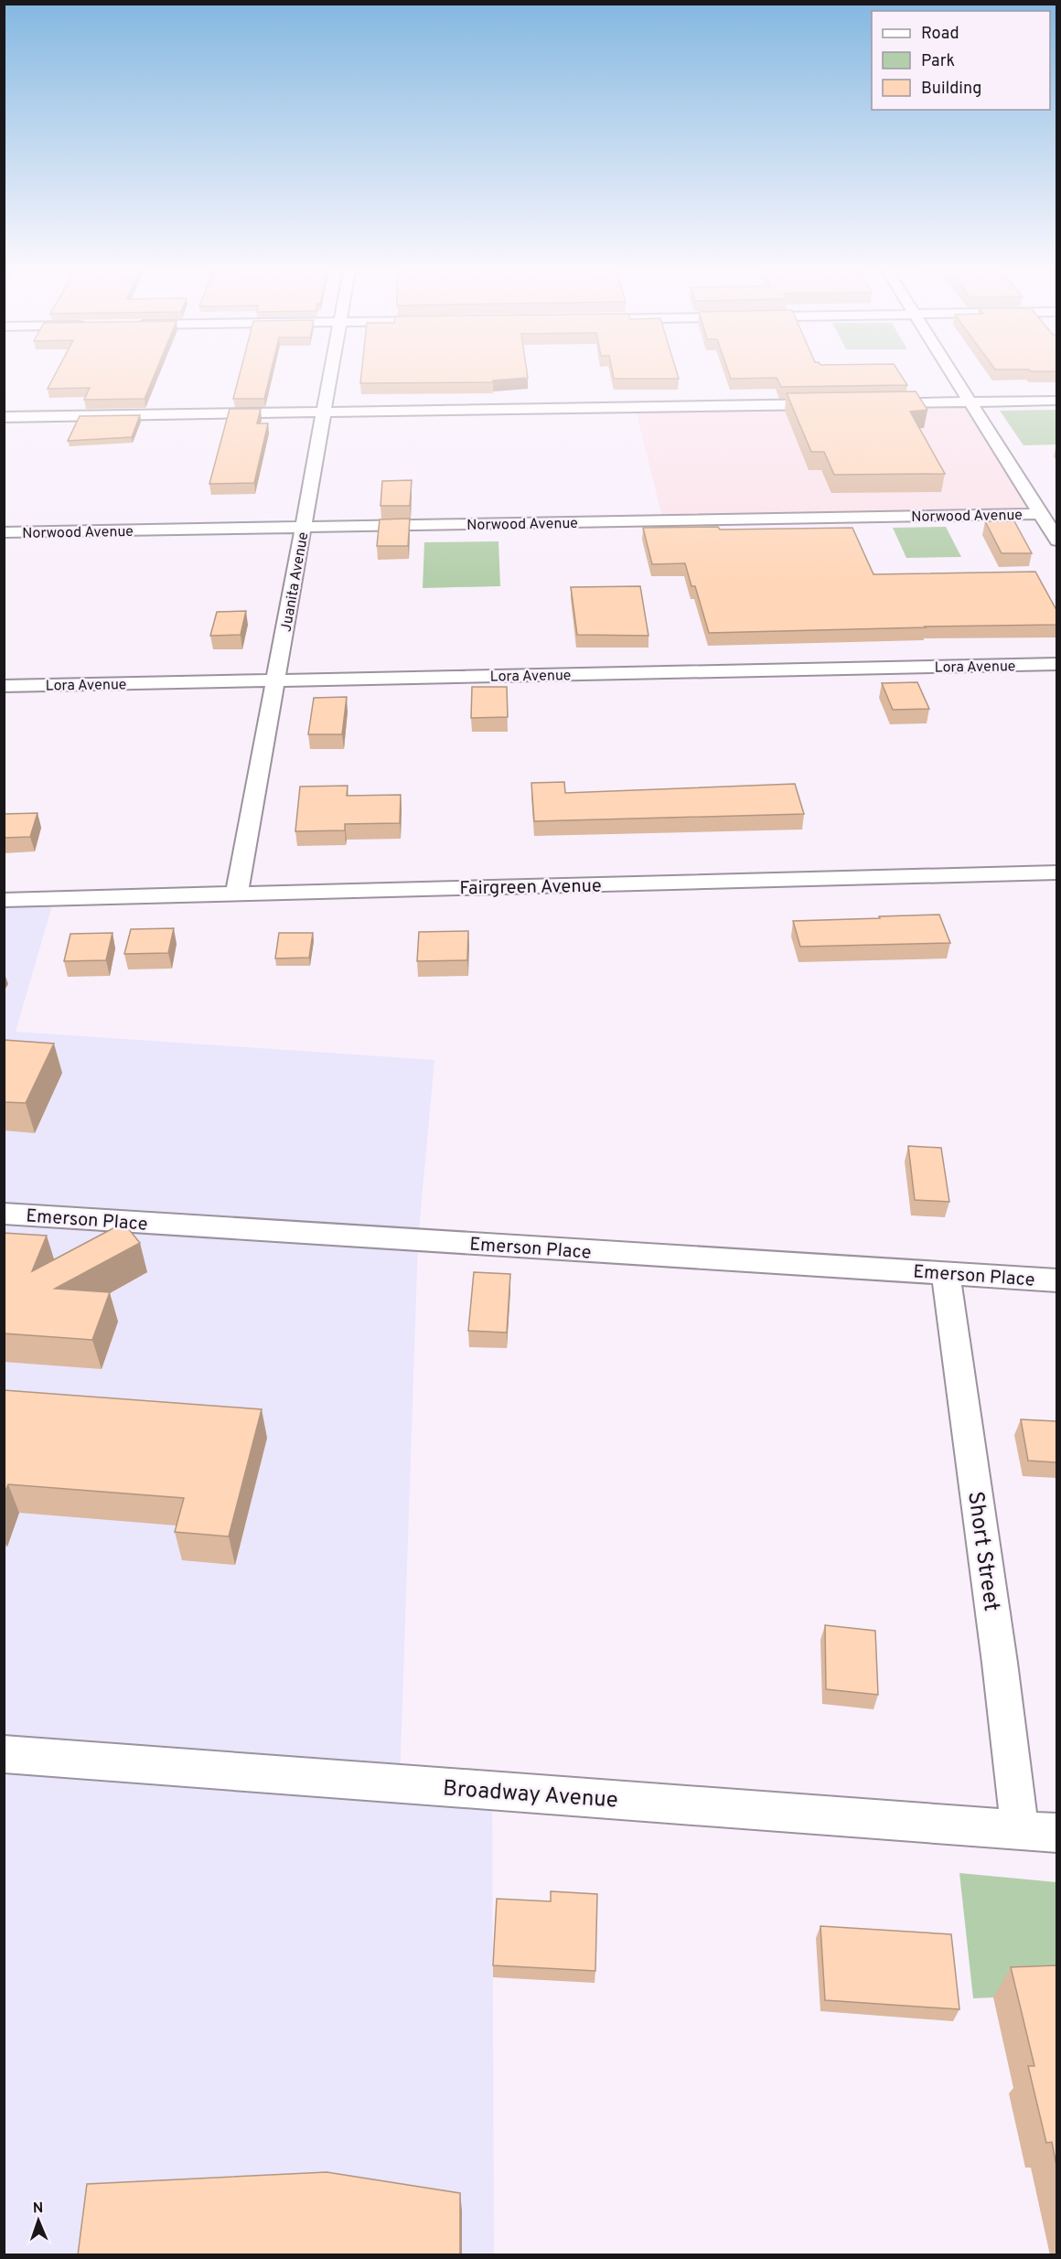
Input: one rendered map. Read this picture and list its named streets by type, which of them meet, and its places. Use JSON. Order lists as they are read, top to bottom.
{
  "streets": {
    "street": [
      "Norwood Avenue",
      "Juanita Avenue",
      "Lora Avenue",
      "Fairgreen Avenue",
      "Emerson Place",
      "Short Street",
      "Broadway Avenue"
    ]
  },
  "crossings": [
    ["Norwood Avenue", "Juanita Avenue"],
    ["Juanita Avenue", "Lora Avenue"],
    ["Juanita Avenue", "Fairgreen Avenue"],
    ["Emerson Place", "Short Street"],
    ["Short Street", "Broadway Avenue"]
  ],
  "legend": ["Road", "Park", "Building"],
  "north": "top"
}
